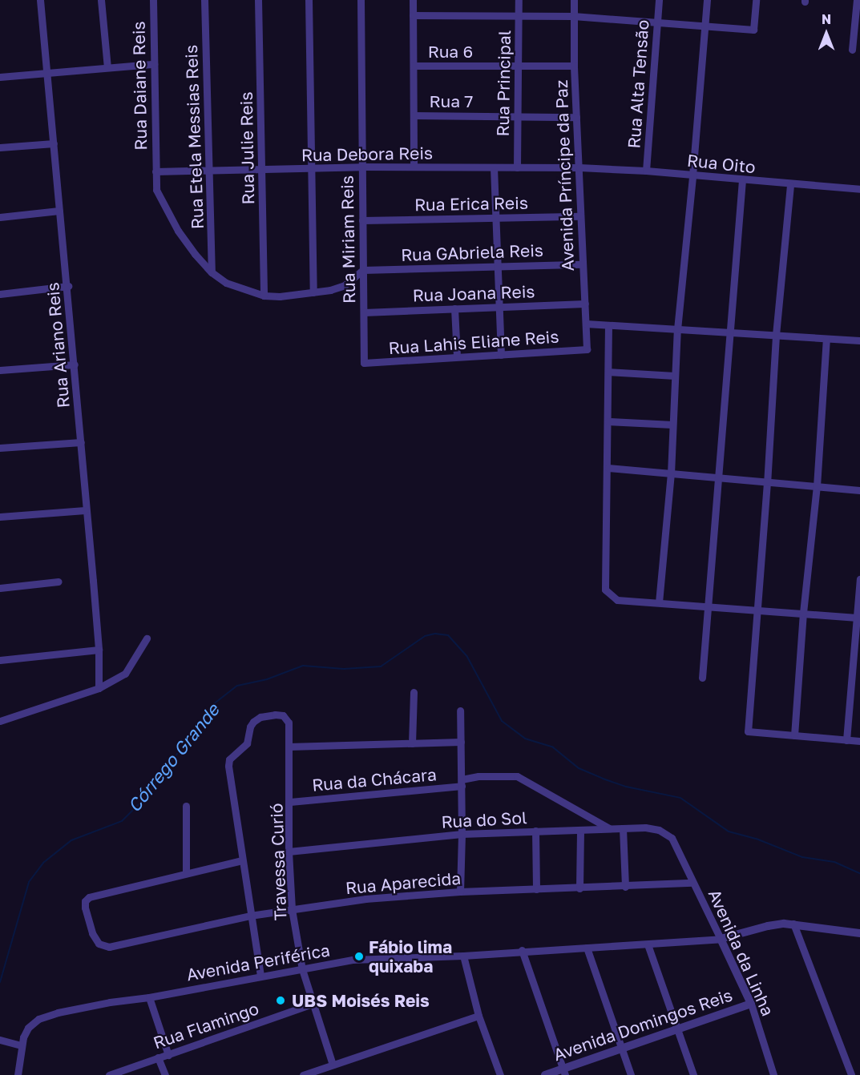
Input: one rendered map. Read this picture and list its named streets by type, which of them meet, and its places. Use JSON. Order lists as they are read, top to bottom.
{
  "streets": {
    "street": [
      "Rua 6",
      "Rua Principal",
      "Rua Alta Tensão",
      "Rua Daiane Reis",
      "Rua 7",
      "Rua Etela Messias Reis",
      "Rua Julie Reis",
      "Rua Debora Reis",
      "Rua Oito",
      "Avenida Príncipe da Paz",
      "Rua Erica Reis",
      "Rua Miriam Reis",
      "Rua GAbriela Reis",
      "Rua Joana Reis",
      "Rua Lahis Eliane Reis",
      "Rua Ariano Reis",
      "Rua da Chácara",
      "Rua do Sol",
      "Travessa Curió",
      "Rua Aparecida",
      "Avenida da Linha",
      "Avenida Periférica",
      "Avenida Domingos Reis",
      "Rua Flamingo"
    ]
  },
  "crossings": [
    ["Rua 6", "Rua Principal"],
    ["Rua 6", "Avenida Príncipe da Paz"],
    ["Rua Principal", "Rua 7"],
    ["Rua Principal", "Rua Debora Reis"],
    ["Rua Alta Tensão", "Rua Oito"],
    ["Rua Daiane Reis", "Rua Etela Messias Reis"],
    ["Rua Daiane Reis", "Rua Julie Reis"],
    ["Rua Daiane Reis", "Rua Debora Reis"],
    ["Rua 7", "Avenida Príncipe da Paz"],
    ["Rua Etela Messias Reis", "Rua Debora Reis"],
    ["Rua Julie Reis", "Rua Debora Reis"],
    ["Rua Debora Reis", "Rua Oito"],
    ["Rua Debora Reis", "Avenida Príncipe da Paz"],
    ["Rua Debora Reis", "Rua Miriam Reis"],
    ["Rua Oito", "Avenida Príncipe da Paz"],
    ["Avenida Príncipe da Paz", "Rua Erica Reis"],
    ["Avenida Príncipe da Paz", "Rua GAbriela Reis"],
    ["Avenida Príncipe da Paz", "Rua Joana Reis"],
    ["Avenida Príncipe da Paz", "Rua Lahis Eliane Reis"],
    ["Rua Erica Reis", "Rua Miriam Reis"],
    ["Rua Miriam Reis", "Rua GAbriela Reis"],
    ["Rua Miriam Reis", "Rua Joana Reis"],
    ["Rua Miriam Reis", "Rua Lahis Eliane Reis"],
    ["Rua da Chácara", "Rua do Sol"],
    ["Rua da Chácara", "Travessa Curió"],
    ["Rua do Sol", "Travessa Curió"],
    ["Rua do Sol", "Avenida da Linha"],
    ["Travessa Curió", "Rua Aparecida"],
    ["Travessa Curió", "Avenida Periférica"],
    ["Travessa Curió", "Rua Flamingo"],
    ["Rua Aparecida", "Avenida da Linha"],
    ["Avenida da Linha", "Avenida Periférica"],
    ["Avenida da Linha", "Avenida Domingos Reis"]
  ],
  "water": ["Córrego Grande"],
  "places": ["Fábio lima quixaba", "UBS Moisés Reis"],
  "north": "top"
}
